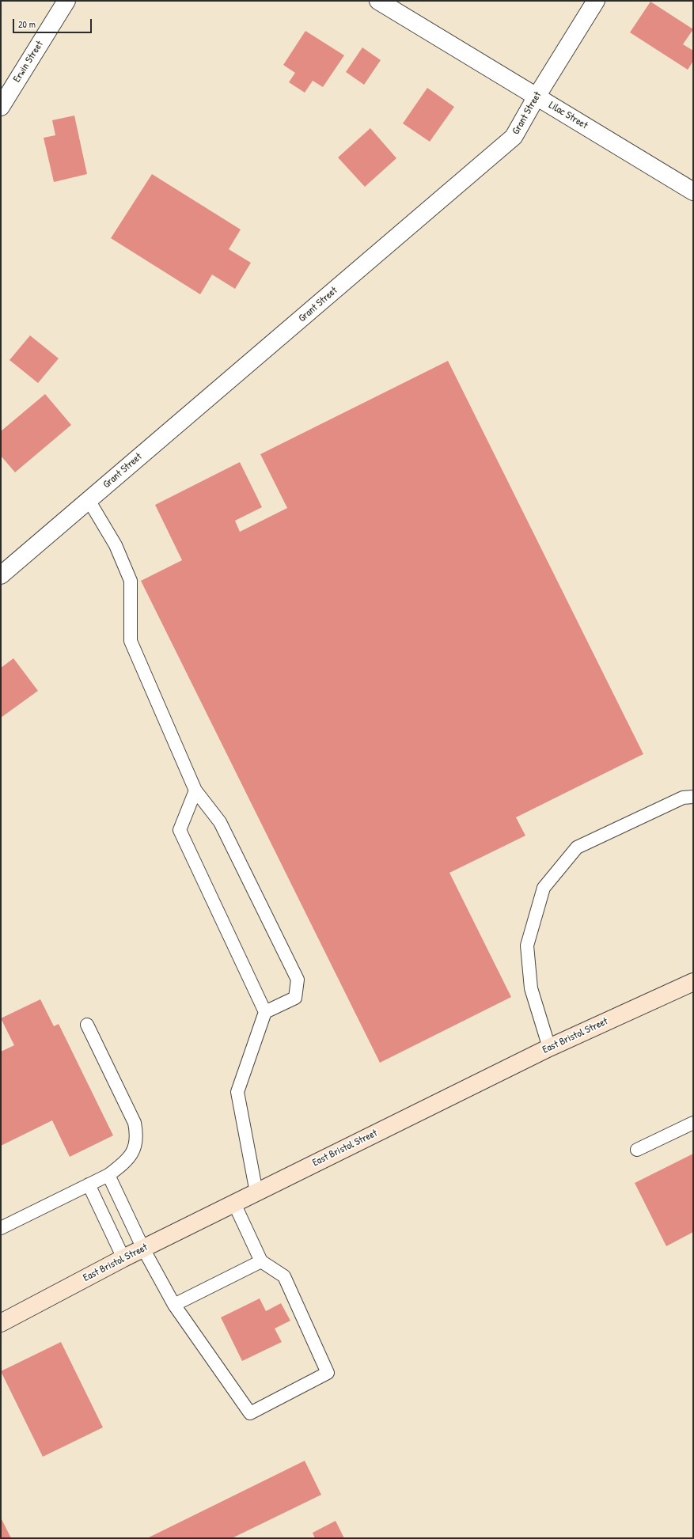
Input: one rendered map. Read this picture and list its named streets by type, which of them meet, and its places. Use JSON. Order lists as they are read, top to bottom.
{
  "streets": {
    "main road": ["East Bristol Street"],
    "street": ["Erwin Street", "Grant Street", "Lilac Street"]
  },
  "crossings": [
    ["Grant Street", "Lilac Street"]
  ],
  "scale_bar": "20 m"
}
